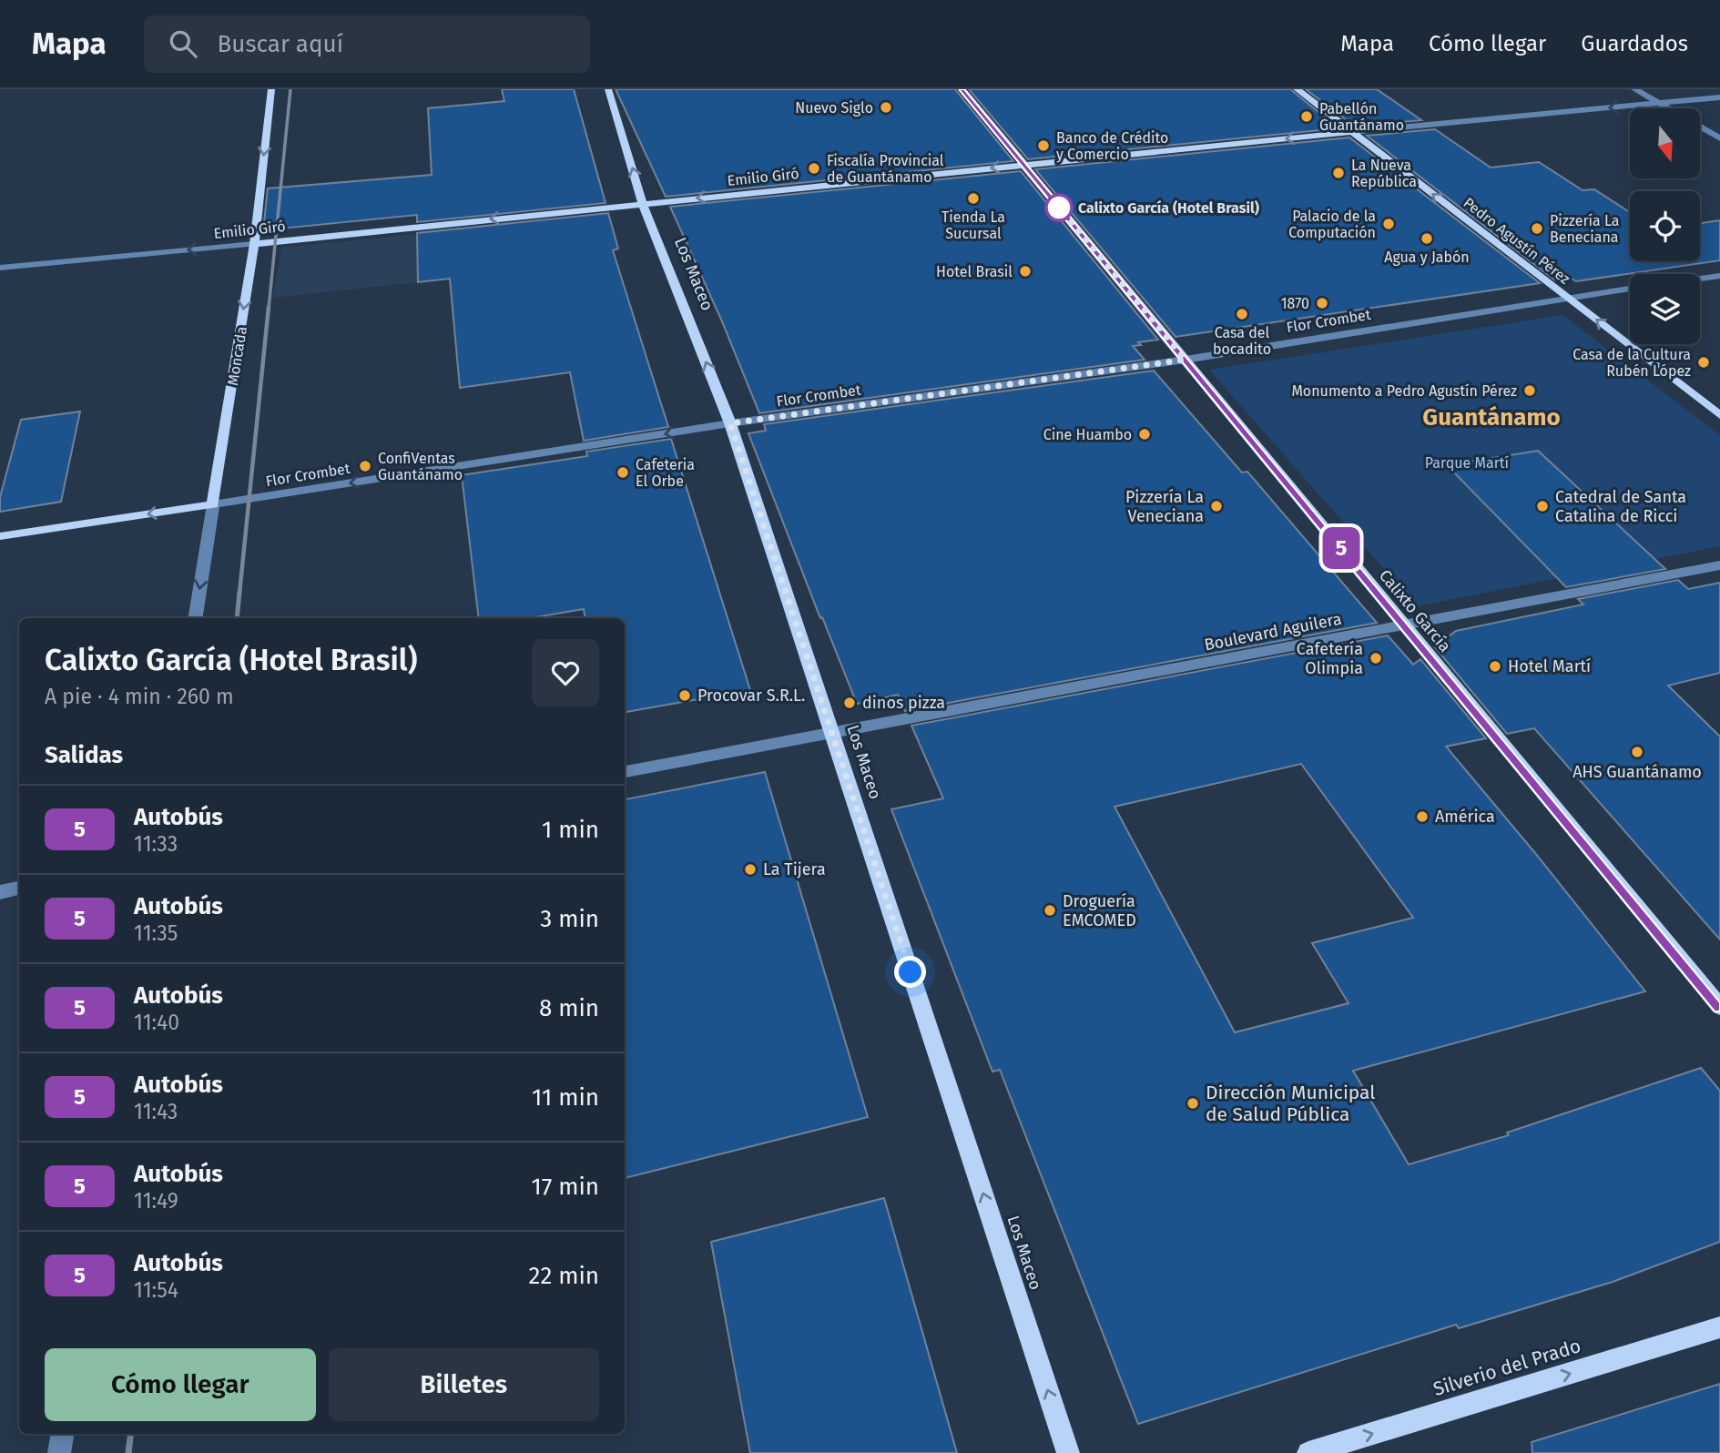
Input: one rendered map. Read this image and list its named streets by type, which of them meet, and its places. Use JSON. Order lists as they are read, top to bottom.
{
  "streets": {
    "main road": [
      "Emilio Giró",
      "Pedro Agustín Pérez",
      "Los Maceo",
      "Flor Crombet",
      "Moncada",
      "Calixto García",
      "Silverio del Prado"
    ],
    "street": ["Boulevard Aguilera"]
  },
  "crossings": [
    ["Emilio Giró", "Pedro Agustín Pérez"],
    ["Emilio Giró", "Los Maceo"],
    ["Emilio Giró", "Moncada"],
    ["Emilio Giró", "Calixto García"],
    ["Pedro Agustín Pérez", "Flor Crombet"],
    ["Los Maceo", "Flor Crombet"],
    ["Los Maceo", "Boulevard Aguilera"],
    ["Flor Crombet", "Moncada"],
    ["Flor Crombet", "Calixto García"],
    ["Calixto García", "Boulevard Aguilera"]
  ],
  "one_way": [
    "Emilio Giró",
    "Pedro Agustín Pérez",
    "Los Maceo",
    "Flor Crombet",
    "Moncada",
    "Silverio del Prado"
  ],
  "districts": ["Guantánamo"],
  "parks": ["Parque Martí"],
  "places": [
    "Nuevo Siglo",
    "Pabellón Guantánamo",
    "Banco de Crédito y Comercio",
    "Fiscalía Provincial de Guantánamo",
    "La Nueva República",
    "Tienda La Sucursal",
    "Calixto García (Hotel Brasil)",
    "Palacio de la Computación",
    "Pizzería La Beneciana",
    "Agua y Jabón",
    "Hotel Brasil",
    "1870",
    "Casa del bocadito",
    "Casa de la Cultura Rubén López",
    "Monumento a Pedro Agustín Pérez",
    "Cine Huambo",
    "ConfiVentas Guantánamo",
    "Cafeteria El Orbe",
    "Pizzería La Veneciana",
    "Catedral de Santa Catalina de Ricci",
    "Cafetería Olimpia",
    "Hotel Martí",
    "Procovar S.R.L.",
    "dinos pizza",
    "AHS Guantánamo",
    "América",
    "La Tijera",
    "Droguería EMCOMED",
    "Dirección Municipal de Salud Pública"
  ],
  "lines": ["bus line 5"],
  "north": "bottom",
  "page": {
    "header": "Mapa",
    "search": "Buscar aquí",
    "nav": ["Mapa", "Cómo llegar", "Guardados"],
    "on_map": "5",
    "heading": [
      ["Calixto García (Hotel Brasil)", "A pie · 4 min · 260 m"],
      "Salidas"
    ],
    "list": [
      {
        "mark": "5",
        "name": "Autobús",
        "note": "11:33",
        "value": "1 min"
      },
      {
        "mark": "5",
        "name": "Autobús",
        "note": "11:35",
        "value": "3 min"
      },
      {
        "mark": "5",
        "name": "Autobús",
        "note": "11:40",
        "value": "8 min"
      },
      {
        "mark": "5",
        "name": "Autobús",
        "note": "11:43",
        "value": "11 min"
      },
      {
        "mark": "5",
        "name": "Autobús",
        "note": "11:49",
        "value": "17 min"
      },
      {
        "mark": "5",
        "name": "Autobús",
        "note": "11:54",
        "value": "22 min"
      }
    ],
    "buttons": ["Cómo llegar", "Billetes"]
  }
}
